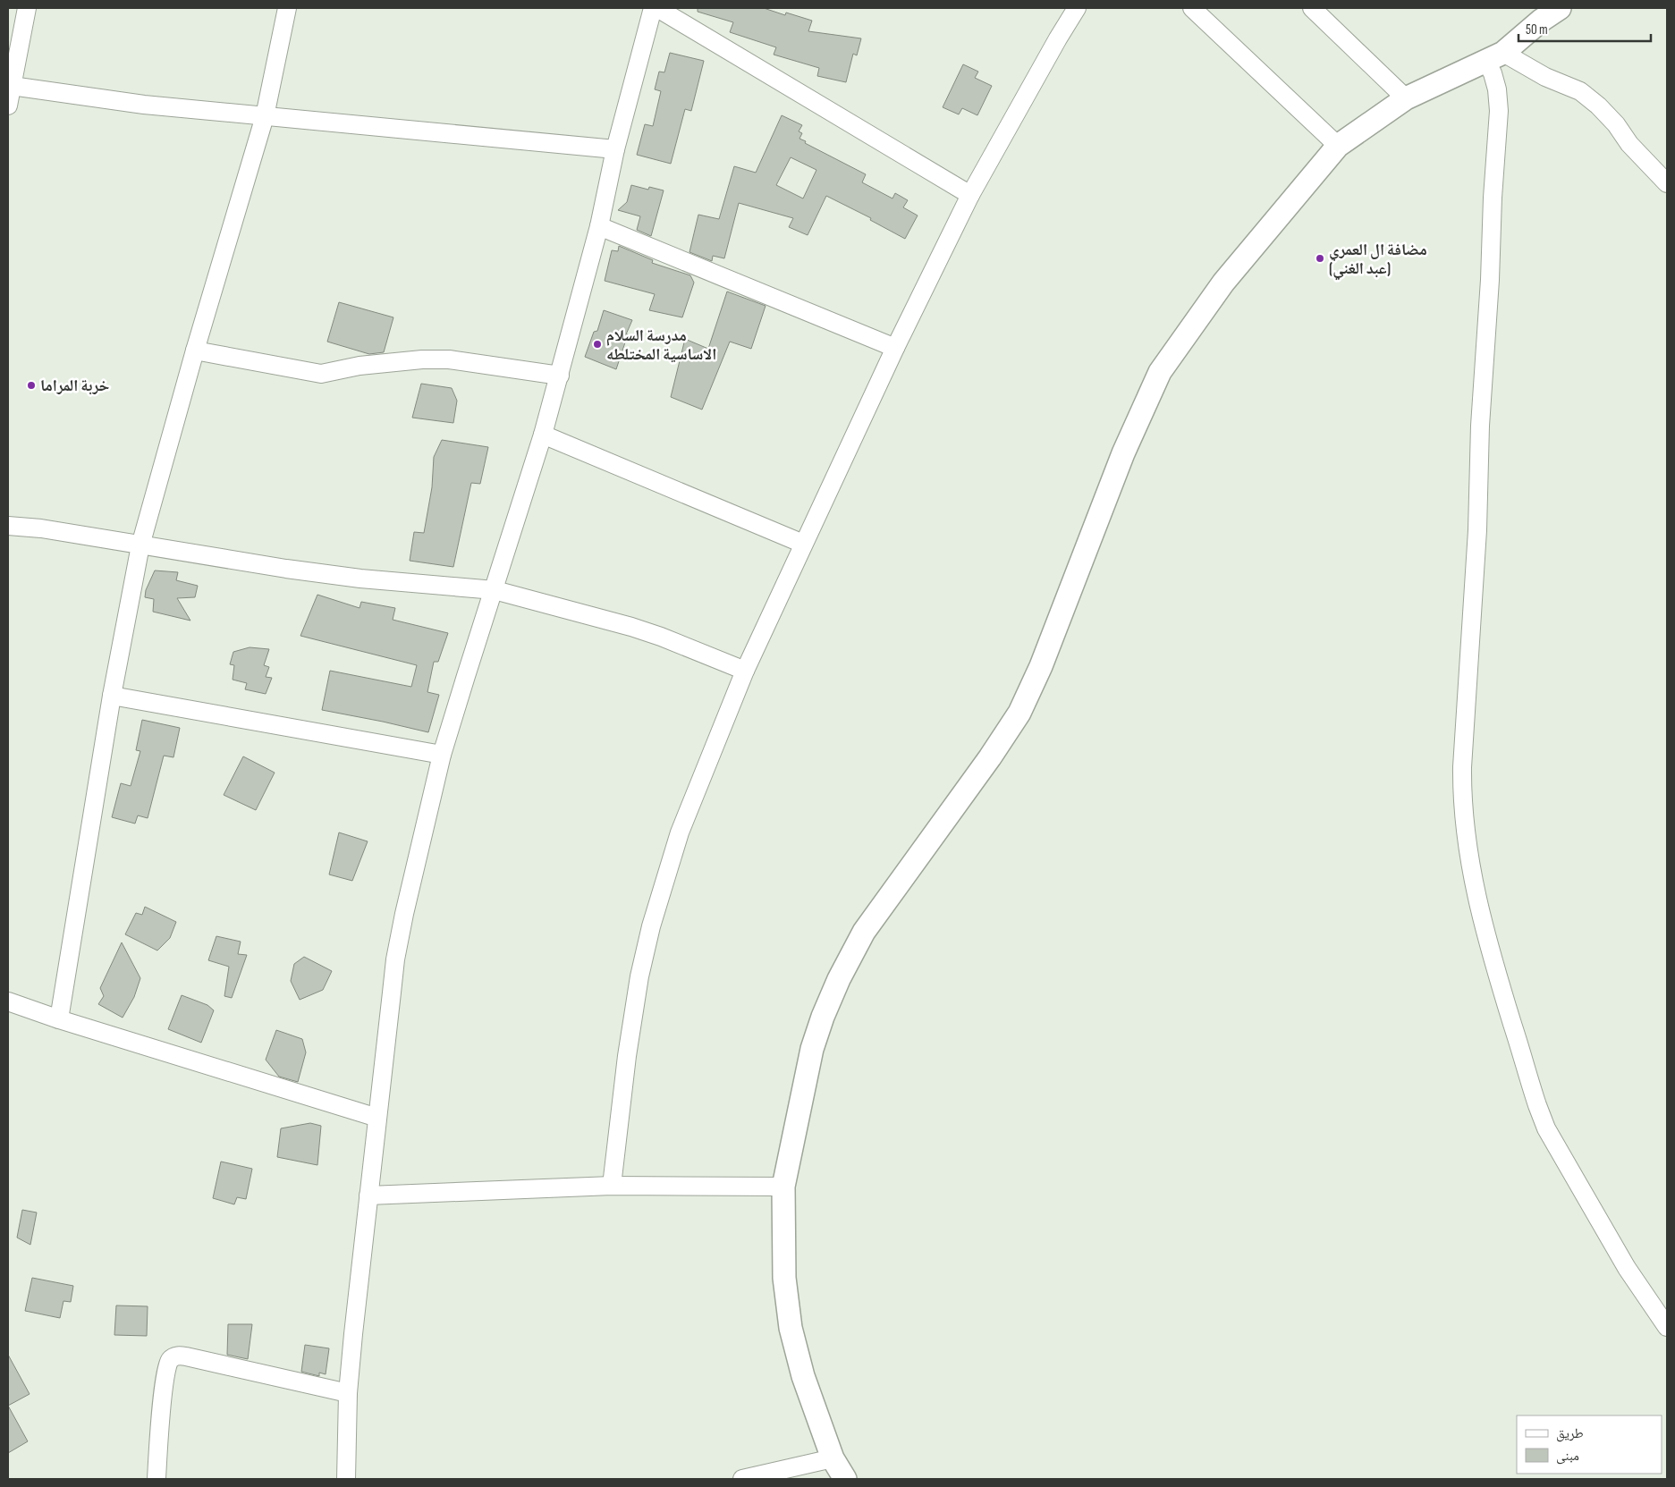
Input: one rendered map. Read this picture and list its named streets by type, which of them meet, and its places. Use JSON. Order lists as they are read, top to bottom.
{
  "places": ["مضافة ال العمري (عبد الغني)", "مدرسة السلام الاساسية المختلطه", "خربة المراما"],
  "legend": ["طريق", "مبنى"],
  "scale_bar": "50 m"
}
